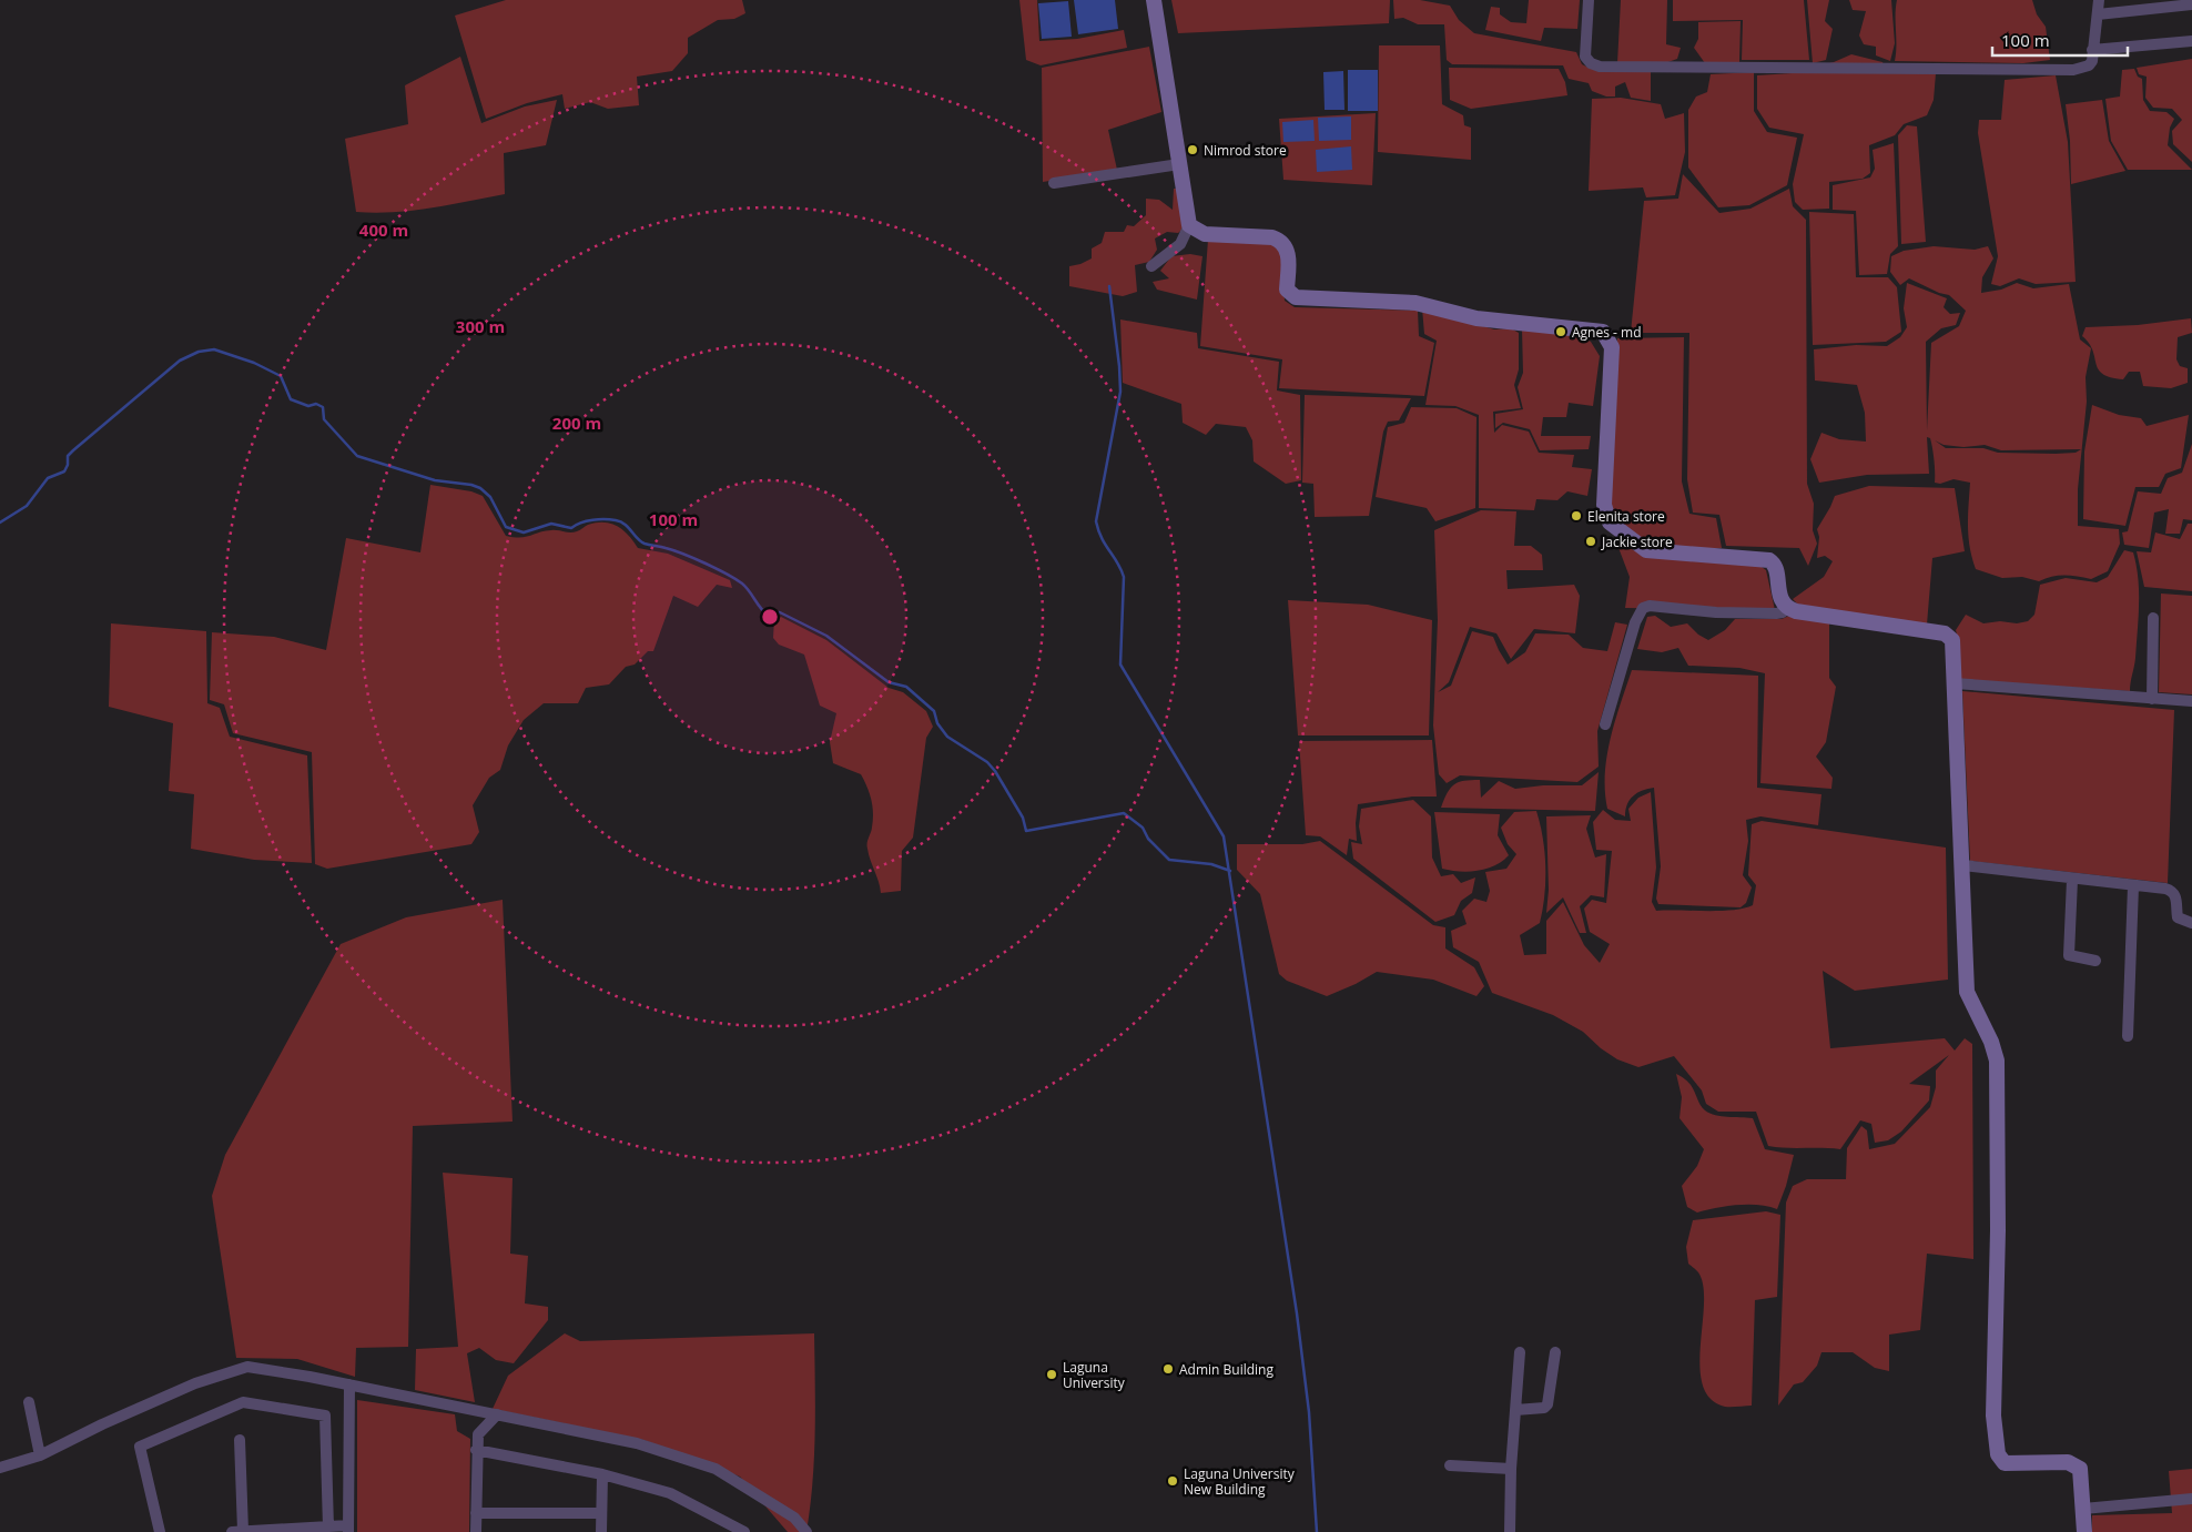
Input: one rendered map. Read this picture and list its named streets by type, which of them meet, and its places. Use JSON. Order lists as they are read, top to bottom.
{
  "places": [
    "Nimrod store",
    "Agnes - md",
    "Elenita store",
    "Jackie store",
    "Admin Building",
    "Laguna University",
    "Laguna University New Building"
  ],
  "scale_bar": "100 m",
  "rings": [
    "400 m",
    "300 m",
    "200 m",
    "100 m"
  ]
}
